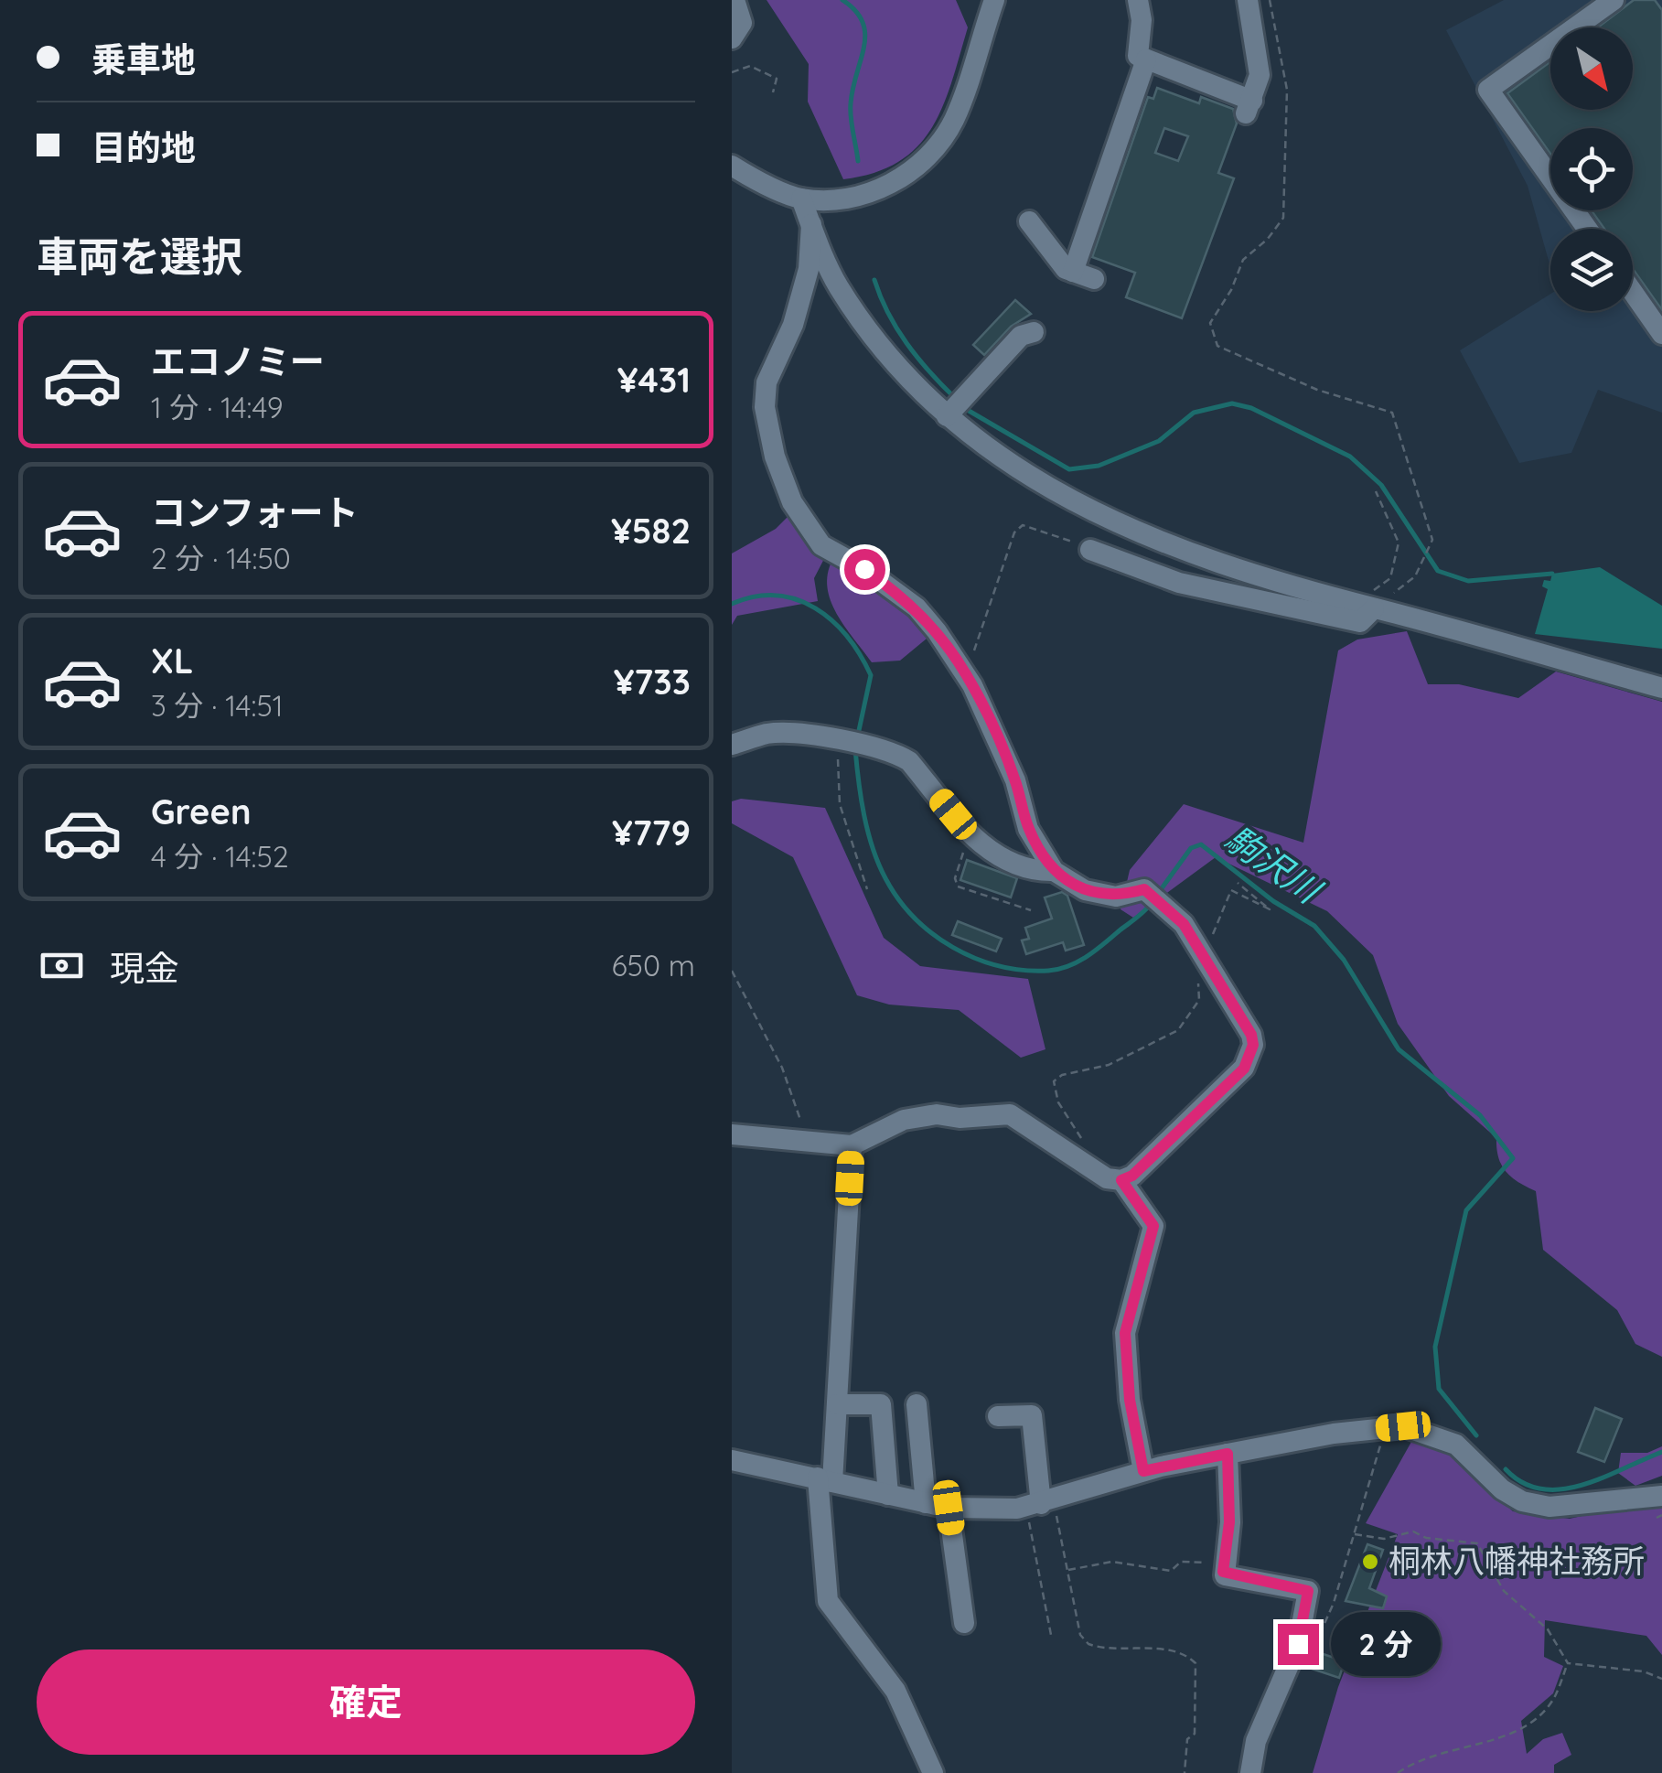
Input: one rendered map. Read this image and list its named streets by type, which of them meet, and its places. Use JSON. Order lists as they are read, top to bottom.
{
  "water": ["駒沢川"],
  "places": ["桐林八幡神社務所"],
  "north": "bottom right",
  "page": {
    "banner": ["乗車地", "目的地"],
    "heading": "車両を選択",
    "list": [
      {
        "name": "エコノミー",
        "note": "1 分 · 14:49",
        "value": "¥431"
      },
      {
        "name": "コンフォート",
        "note": "2 分 · 14:50",
        "value": "¥582"
      },
      {
        "name": "XL",
        "note": "3 分 · 14:51",
        "value": "¥733"
      },
      {
        "name": "Green",
        "note": "4 分 · 14:52",
        "value": "¥779"
      }
    ],
    "pay": ["現金", "650 m"],
    "bubble": "2 分",
    "buttons": "確定"
  }
}
